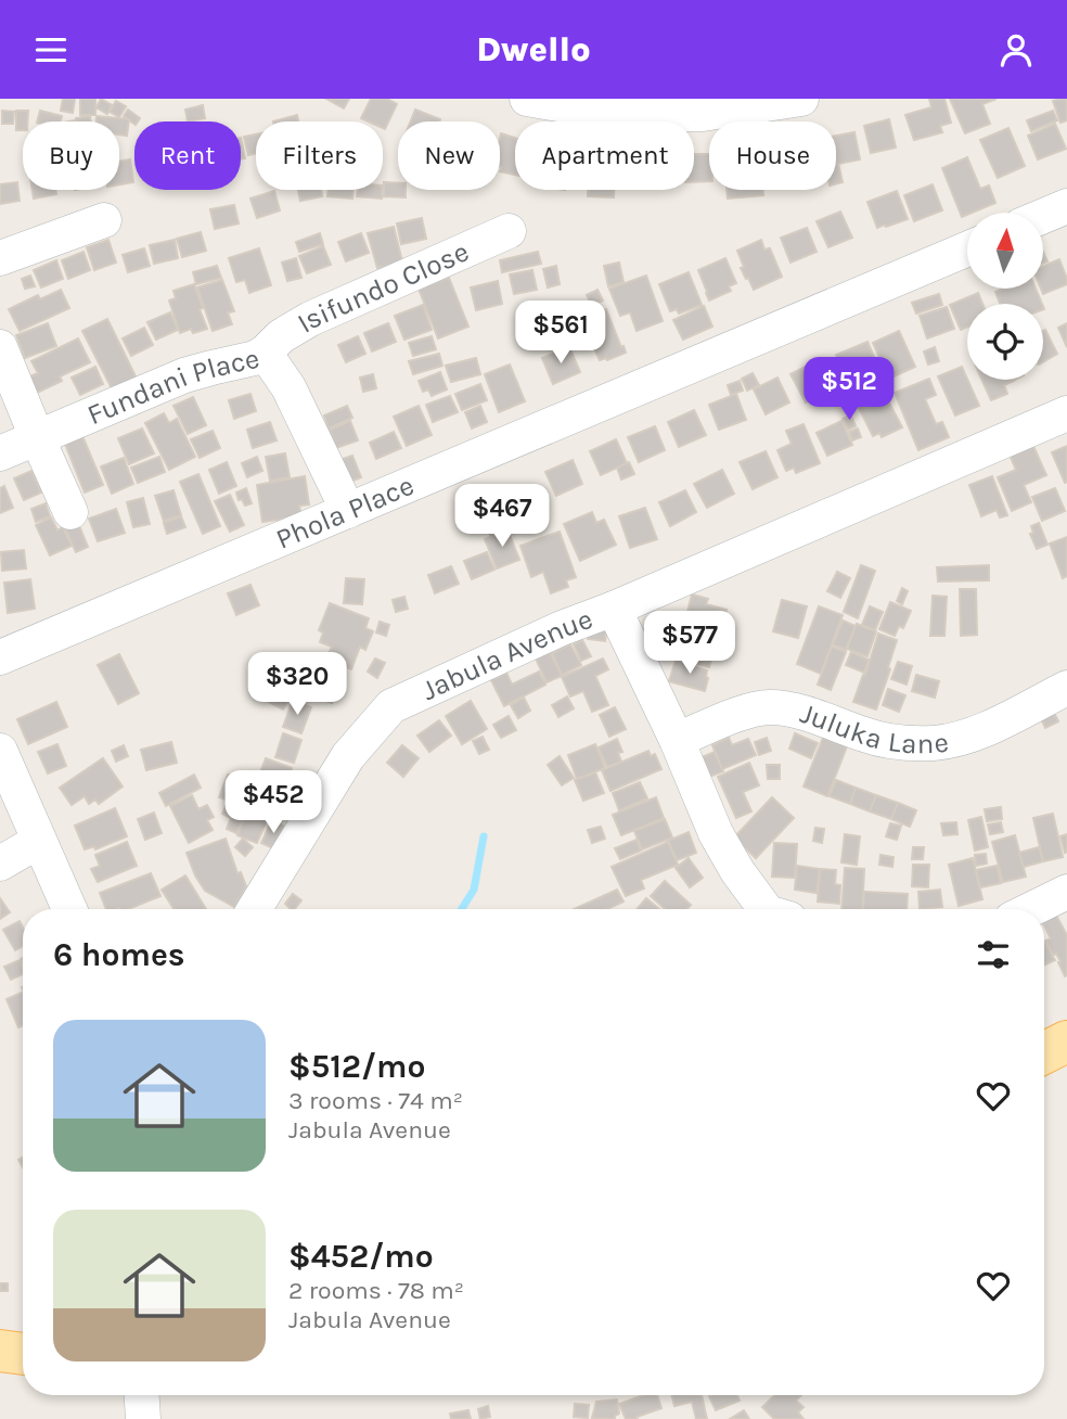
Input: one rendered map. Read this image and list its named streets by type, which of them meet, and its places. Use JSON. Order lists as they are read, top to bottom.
{
  "streets": {
    "street": [
      "Isifundo Close",
      "Fundani Place",
      "Phola Place",
      "Jabula Avenue",
      "Juluka Lane"
    ]
  },
  "crossings": [
    ["Isifundo Close", "Fundani Place"],
    ["Fundani Place", "Phola Place"]
  ],
  "north": "top",
  "page": {
    "header": "Dwello",
    "chip": [
      "Buy",
      "Rent",
      "Filters",
      "New",
      "Apartment",
      "House"
    ],
    "price": [
      "$561",
      "$512",
      "$467",
      "$577",
      "$320",
      "$452"
    ],
    "heading": "6 homes",
    "list": [
      {
        "name": "$512/mo",
        "note": "3 rooms · 74 m² · Jabula Avenue"
      },
      {
        "name": "$452/mo",
        "note": "2 rooms · 78 m² · Jabula Avenue"
      }
    ]
  }
}
